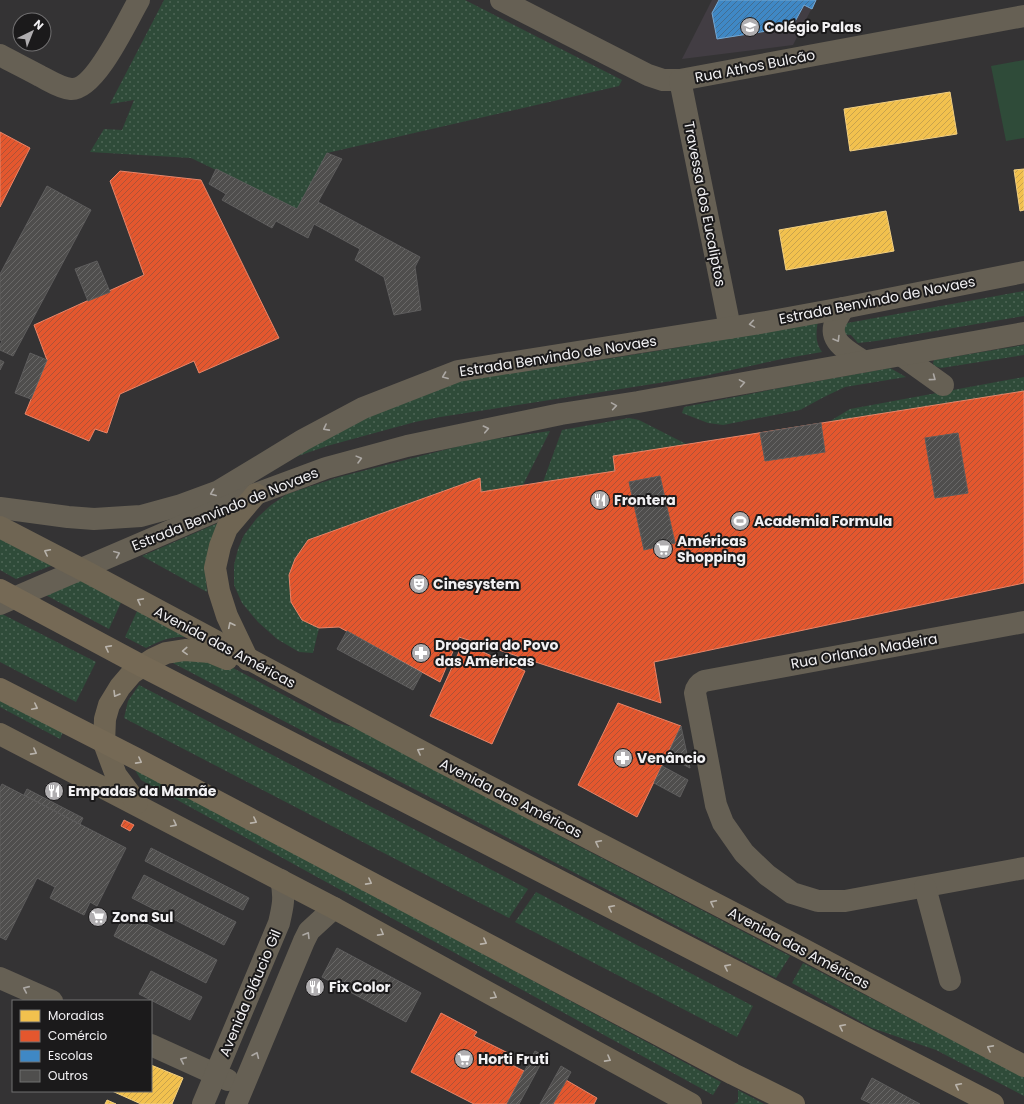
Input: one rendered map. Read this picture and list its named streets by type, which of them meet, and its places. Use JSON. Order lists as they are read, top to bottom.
{
  "streets": {
    "main road": ["Avenida das Américas"],
    "street": [
      "Rua Athos Bulcão",
      "Travessa dos Eucaliptos",
      "Estrada Benvindo de Novaes",
      "Rua Orlando Madeira",
      "Avenida Gláucio Gil"
    ]
  },
  "crossings": [
    ["Rua Athos Bulcão", "Travessa dos Eucaliptos"],
    ["Travessa dos Eucaliptos", "Estrada Benvindo de Novaes"],
    ["Estrada Benvindo de Novaes", "Avenida das Américas"]
  ],
  "places": {
    "school or university": ["Colégio Palas"],
    "restaurant": ["Frontera", "Empadas da Mamãe", "Fix Color"],
    "sports": ["Academia Formula"],
    "supermarket": ["Américas Shopping", "Zona Sul", "Horti Fruti"],
    "theatre": ["Cinesystem"],
    "pharmacy": ["Drogaria do Povo das Américas", "Venâncio"]
  },
  "legend": [
    "Moradias",
    "Comércio",
    "Escolas",
    "Outros"
  ],
  "north": "top right"
}
